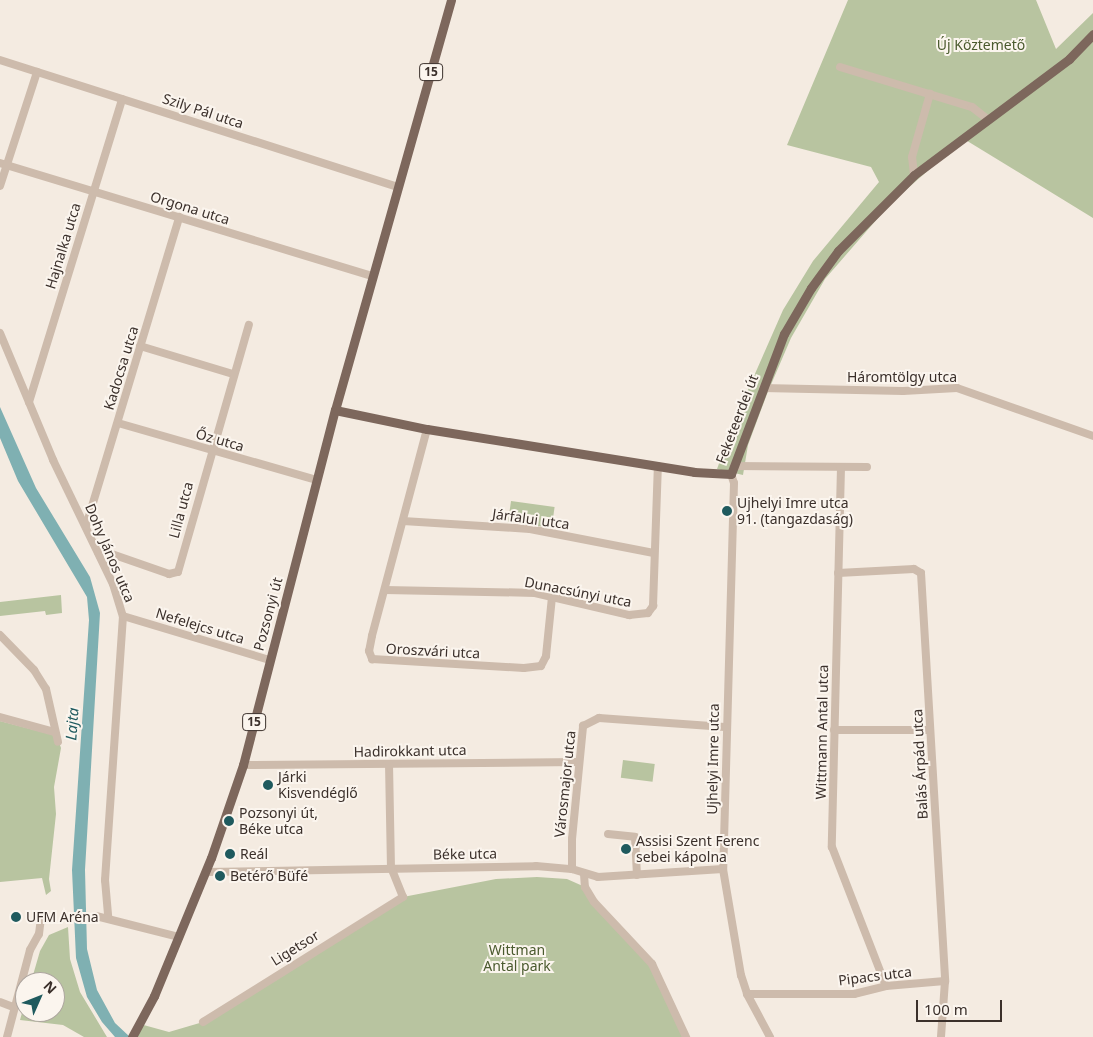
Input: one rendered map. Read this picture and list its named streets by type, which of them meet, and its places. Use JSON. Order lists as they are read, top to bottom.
{
  "streets": {
    "main road": ["15", "Feketeerdei út", "Pozsonyi út"],
    "street": [
      "Szily Pál utca",
      "Orgona utca",
      "Hajnalka utca",
      "Kadocsa utca",
      "Háromtölgy utca",
      "Őz utca",
      "Lilla utca",
      "Járfalui utca",
      "Dohy János utca",
      "Dunacsúnyi utca",
      "Nefelejcs utca",
      "Oroszvári utca",
      "Wittmann Antal utca",
      "Hadirokkant utca",
      "Ujhelyi Imre utca",
      "Balás Árpád utca",
      "Városmajor utca",
      "Béke utca",
      "Ligetsor",
      "Pipacs utca"
    ]
  },
  "crossings": [
    ["15", "Szily Pál utca"],
    ["15", "Pozsonyi út"],
    ["Szily Pál utca", "Hajnalka utca"],
    ["Szily Pál utca", "Pozsonyi út"],
    ["Orgona utca", "Hajnalka utca"],
    ["Orgona utca", "Kadocsa utca"],
    ["Orgona utca", "Pozsonyi út"],
    ["Hajnalka utca", "Dohy János utca"],
    ["Kadocsa utca", "Őz utca"],
    ["Kadocsa utca", "Dohy János utca"],
    ["Háromtölgy utca", "Feketeerdei út"],
    ["Feketeerdei út", "Dunacsúnyi utca"],
    ["Feketeerdei út", "Pozsonyi út"],
    ["Feketeerdei út", "Oroszvári utca"],
    ["Feketeerdei út", "Ujhelyi Imre utca"],
    ["Őz utca", "Lilla utca"],
    ["Őz utca", "Pozsonyi út"],
    ["Lilla utca", "Dohy János utca"],
    ["Járfalui utca", "Dunacsúnyi utca"],
    ["Járfalui utca", "Oroszvári utca"],
    ["Dohy János utca", "Nefelejcs utca"],
    ["Dunacsúnyi utca", "Oroszvári utca"],
    ["Pozsonyi út", "Nefelejcs utca"],
    ["Pozsonyi út", "Hadirokkant utca"],
    ["Pozsonyi út", "Béke utca"],
    ["Wittmann Antal utca", "Balás Árpád utca"],
    ["Wittmann Antal utca", "Pipacs utca"],
    ["Hadirokkant utca", "Városmajor utca"],
    ["Ujhelyi Imre utca", "Városmajor utca"],
    ["Ujhelyi Imre utca", "Béke utca"],
    ["Ujhelyi Imre utca", "Pipacs utca"],
    ["Balás Árpád utca", "Pipacs utca"],
    ["Városmajor utca", "Béke utca"],
    ["Béke utca", "Ligetsor"]
  ],
  "water": ["Lajta"],
  "parks": ["Új Köztemető", "Wittman Antal park"],
  "places": [
    "Ujhelyi Imre utca 91. (tangazdaság)",
    "Járki Kisvendéglő",
    "Pozsonyi út, Béke utca",
    "Assisi Szent Ferenc sebei kápolna",
    "Reál",
    "Betérő Büfé",
    "UFM Aréna"
  ],
  "scale_bar": "100 m",
  "north": "top right"
}
